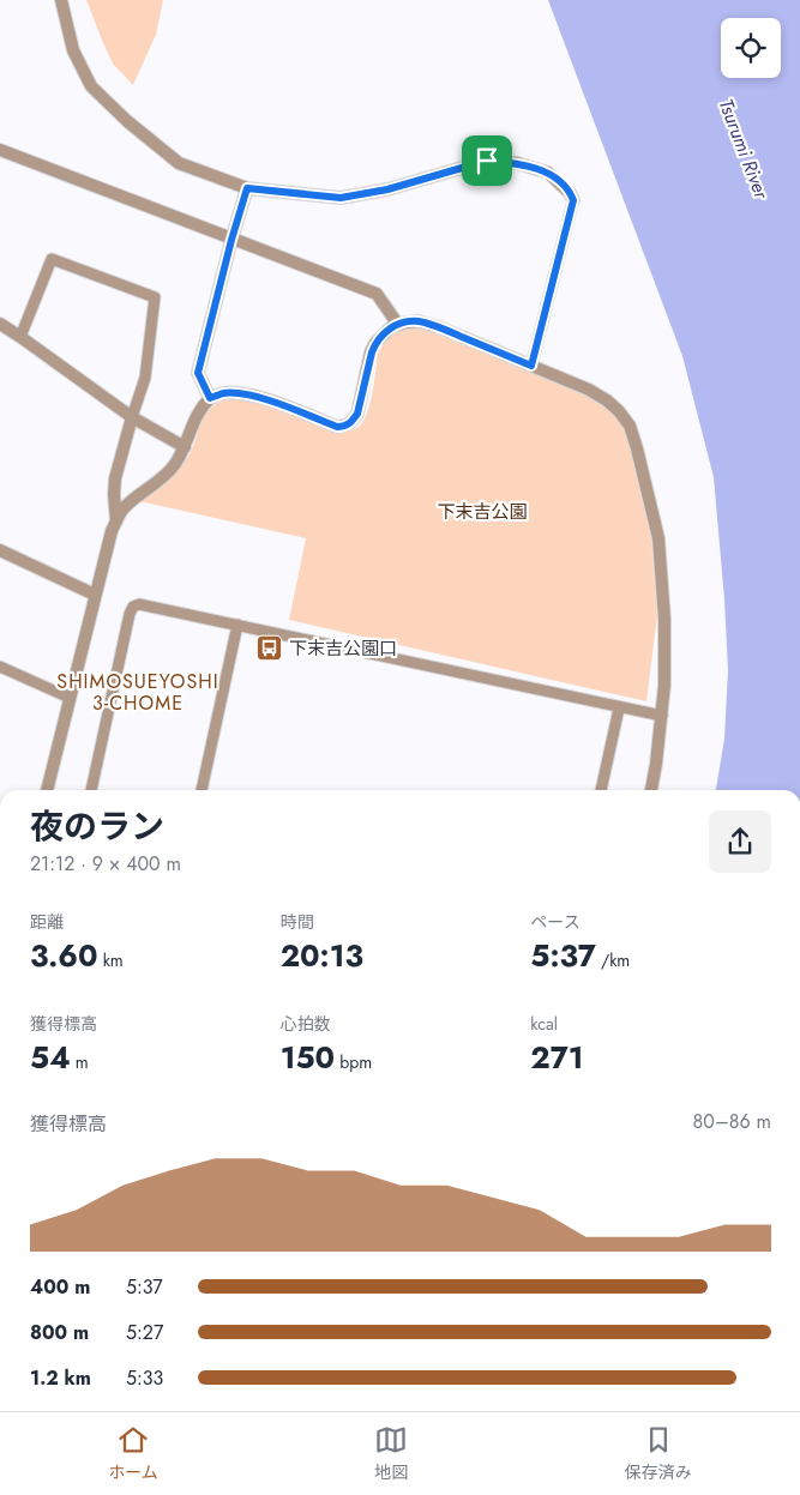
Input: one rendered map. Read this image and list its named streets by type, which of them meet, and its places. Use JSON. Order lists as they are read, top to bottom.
{
  "districts": ["SHIMOSUEYOSHI 3-CHOME"],
  "water": ["Tsurumi River"],
  "parks": ["下末吉公園"],
  "places": {
    "bus stop": ["下末吉公園口"]
  },
  "page": {
    "heading": ["夜のラン", "21:12 · 9 × 400 m"],
    "stats": [
      ["距離", "3.60 km"],
      ["時間", "20:13"],
      ["ペース", "5:37 /km"],
      ["獲得標高", "54 m"],
      ["心拍数", "150 bpm"],
      ["kcal", "271"]
    ],
    "chart": ["獲得標高", "80–86 m"],
    "list": [
      {
        "name": "400 m",
        "note": "5:37"
      },
      {
        "name": "800 m",
        "note": "5:27"
      },
      {
        "name": "1.2 km",
        "note": "5:33"
      }
    ],
    "tabs": ["ホーム", "地図", "保存済み"]
  }
}
